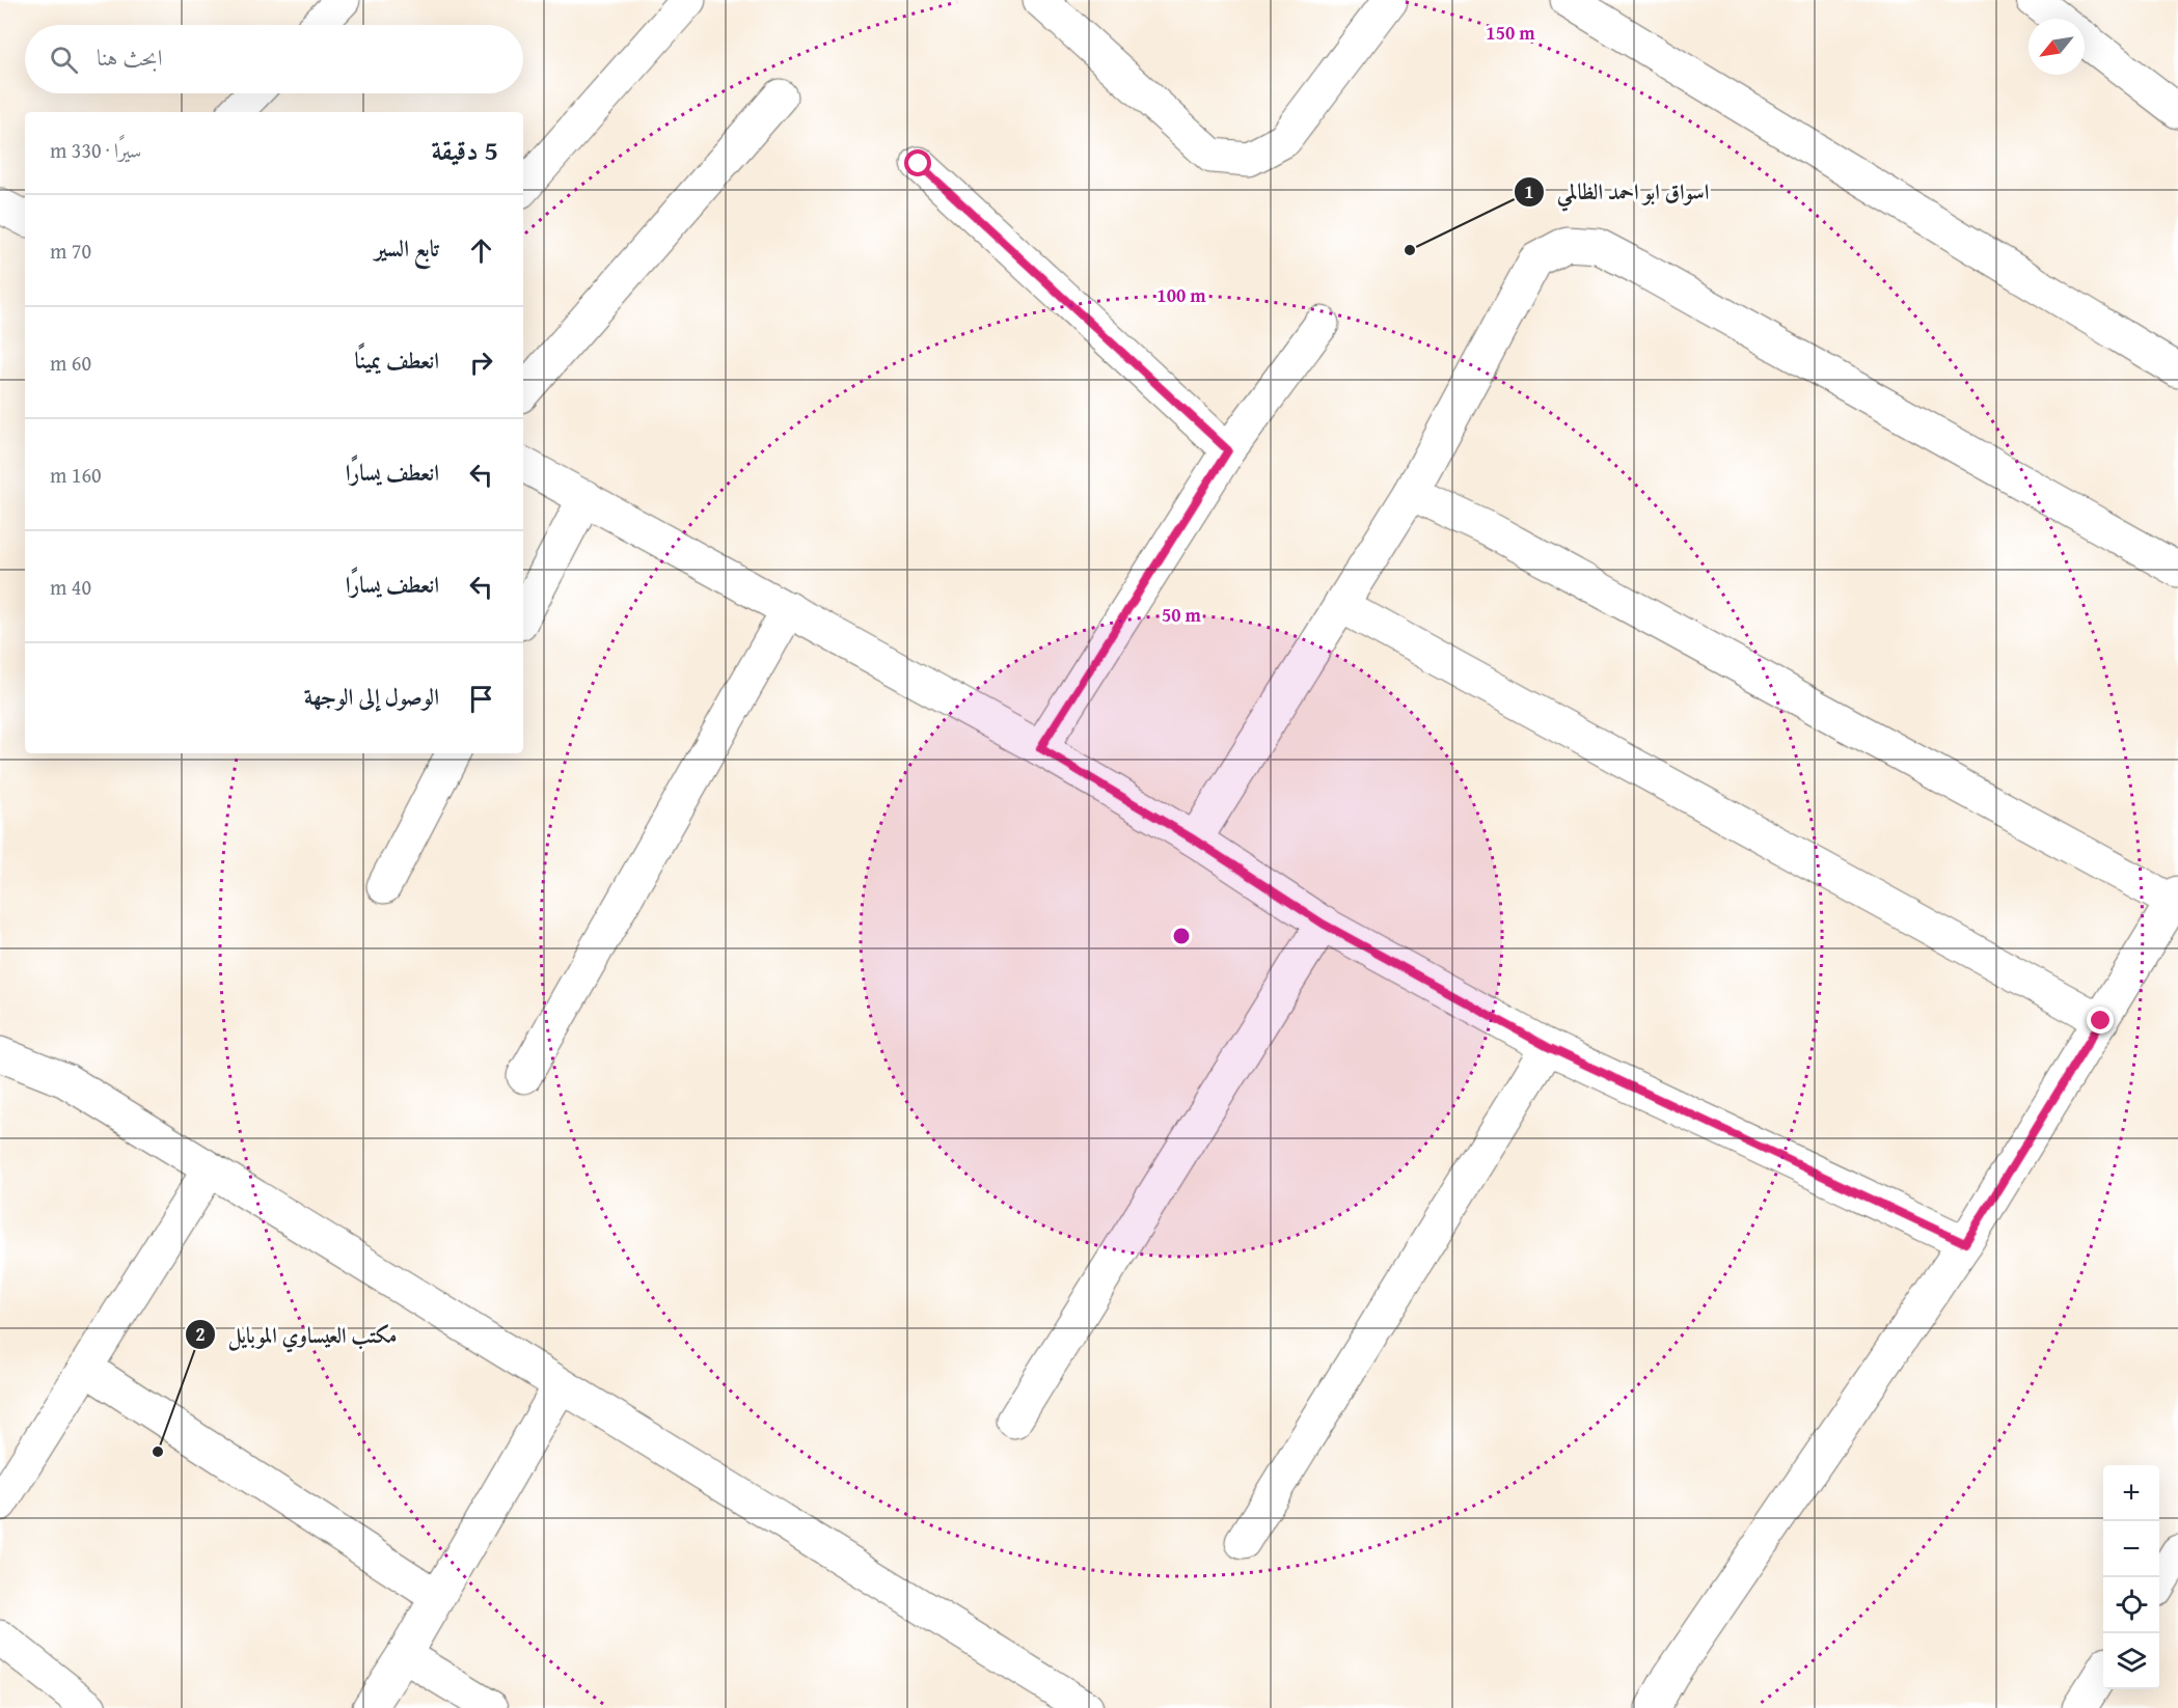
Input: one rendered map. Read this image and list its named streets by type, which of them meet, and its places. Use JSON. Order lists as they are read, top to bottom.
{
  "places": ["اسواق ابو احمد الظالمي", "مكتب العيساوي الموبايل"],
  "north": "bottom left",
  "page": {
    "search": "ابحث هنا",
    "heading": ["5 دقيقة", "سيرًا · 330 m"],
    "list": [
      ["تابع السير", "70 m"],
      ["انعطف يمينًا", "60 m"],
      ["انعطف يسارًا", "160 m"],
      ["انعطف يسارًا", "40 m"],
      "الوصول إلى الوجهة"
    ],
    "map_buttons": ["+", "−"]
  },
  "rings": ["150 m", "100 m", "50 m"]
}
